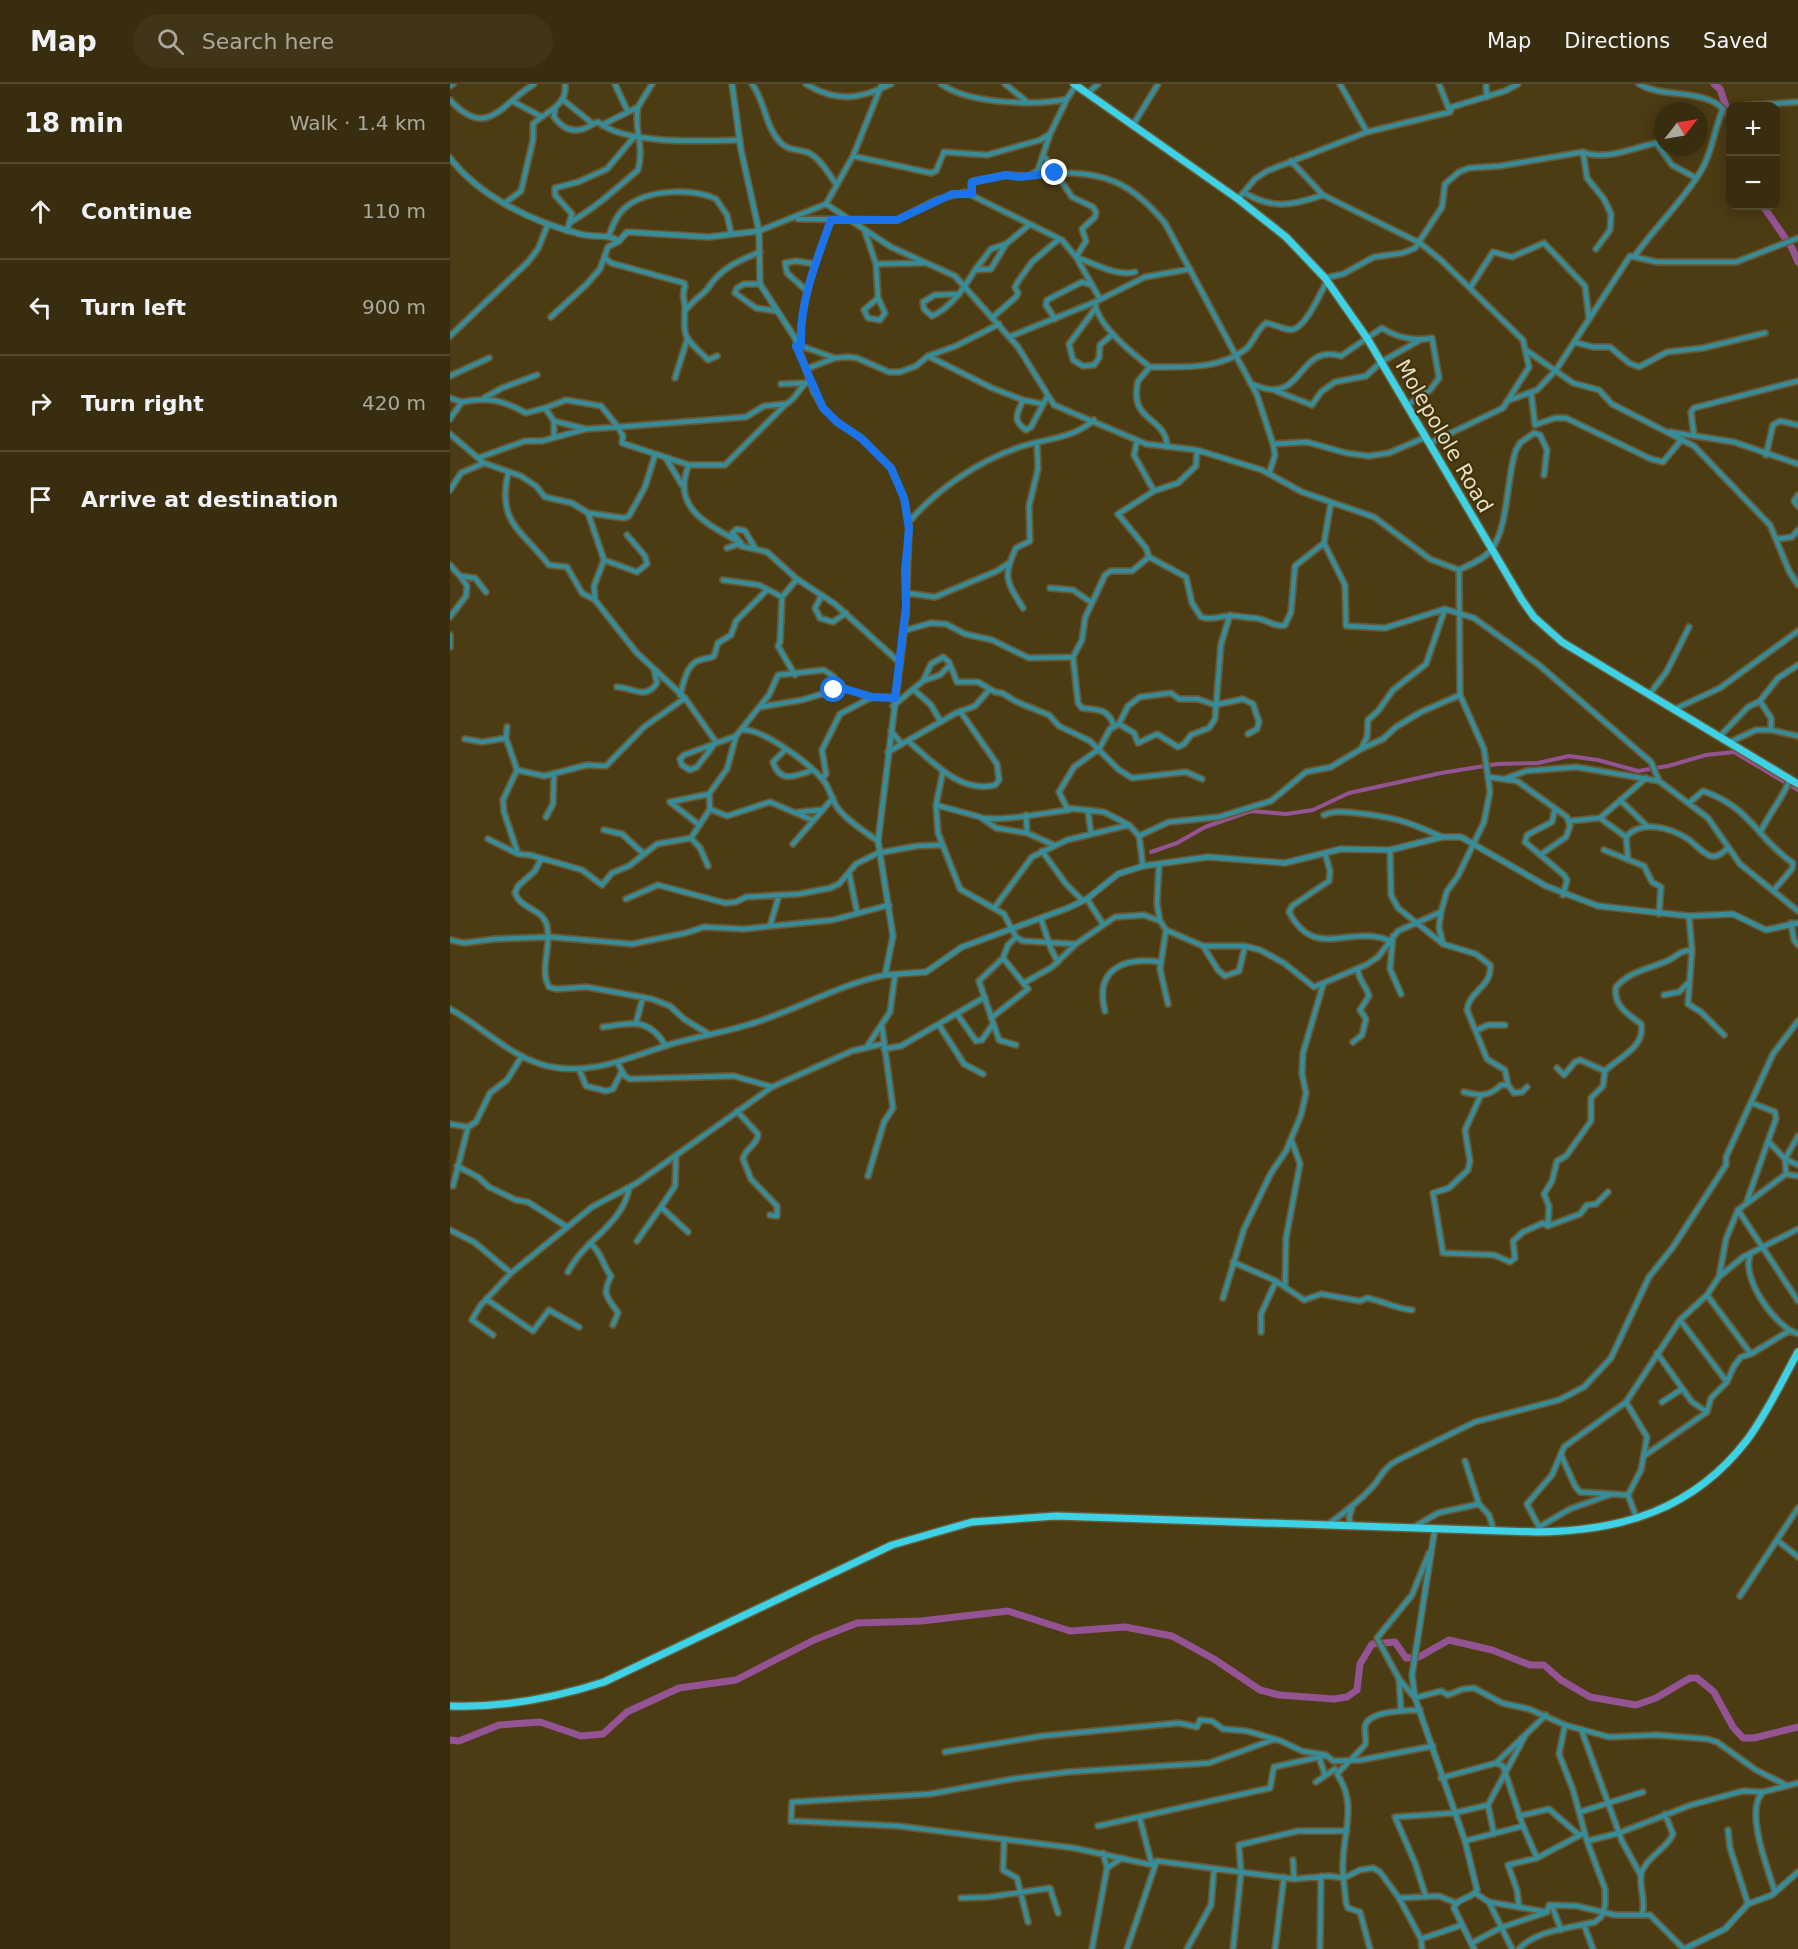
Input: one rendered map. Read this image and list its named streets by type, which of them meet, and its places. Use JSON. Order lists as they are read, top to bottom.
{
  "streets": {
    "main road": ["Molepolole Road"]
  },
  "north": "top right",
  "page": {
    "header": "Map",
    "search": "Search here",
    "nav": ["Map", "Directions", "Saved"],
    "heading": ["18 min", "Walk · 1.4 km"],
    "map_buttons": ["+", "−"],
    "list": [
      ["Continue", "110 m"],
      ["Turn left", "900 m"],
      ["Turn right", "420 m"],
      "Arrive at destination"
    ]
  }
}
